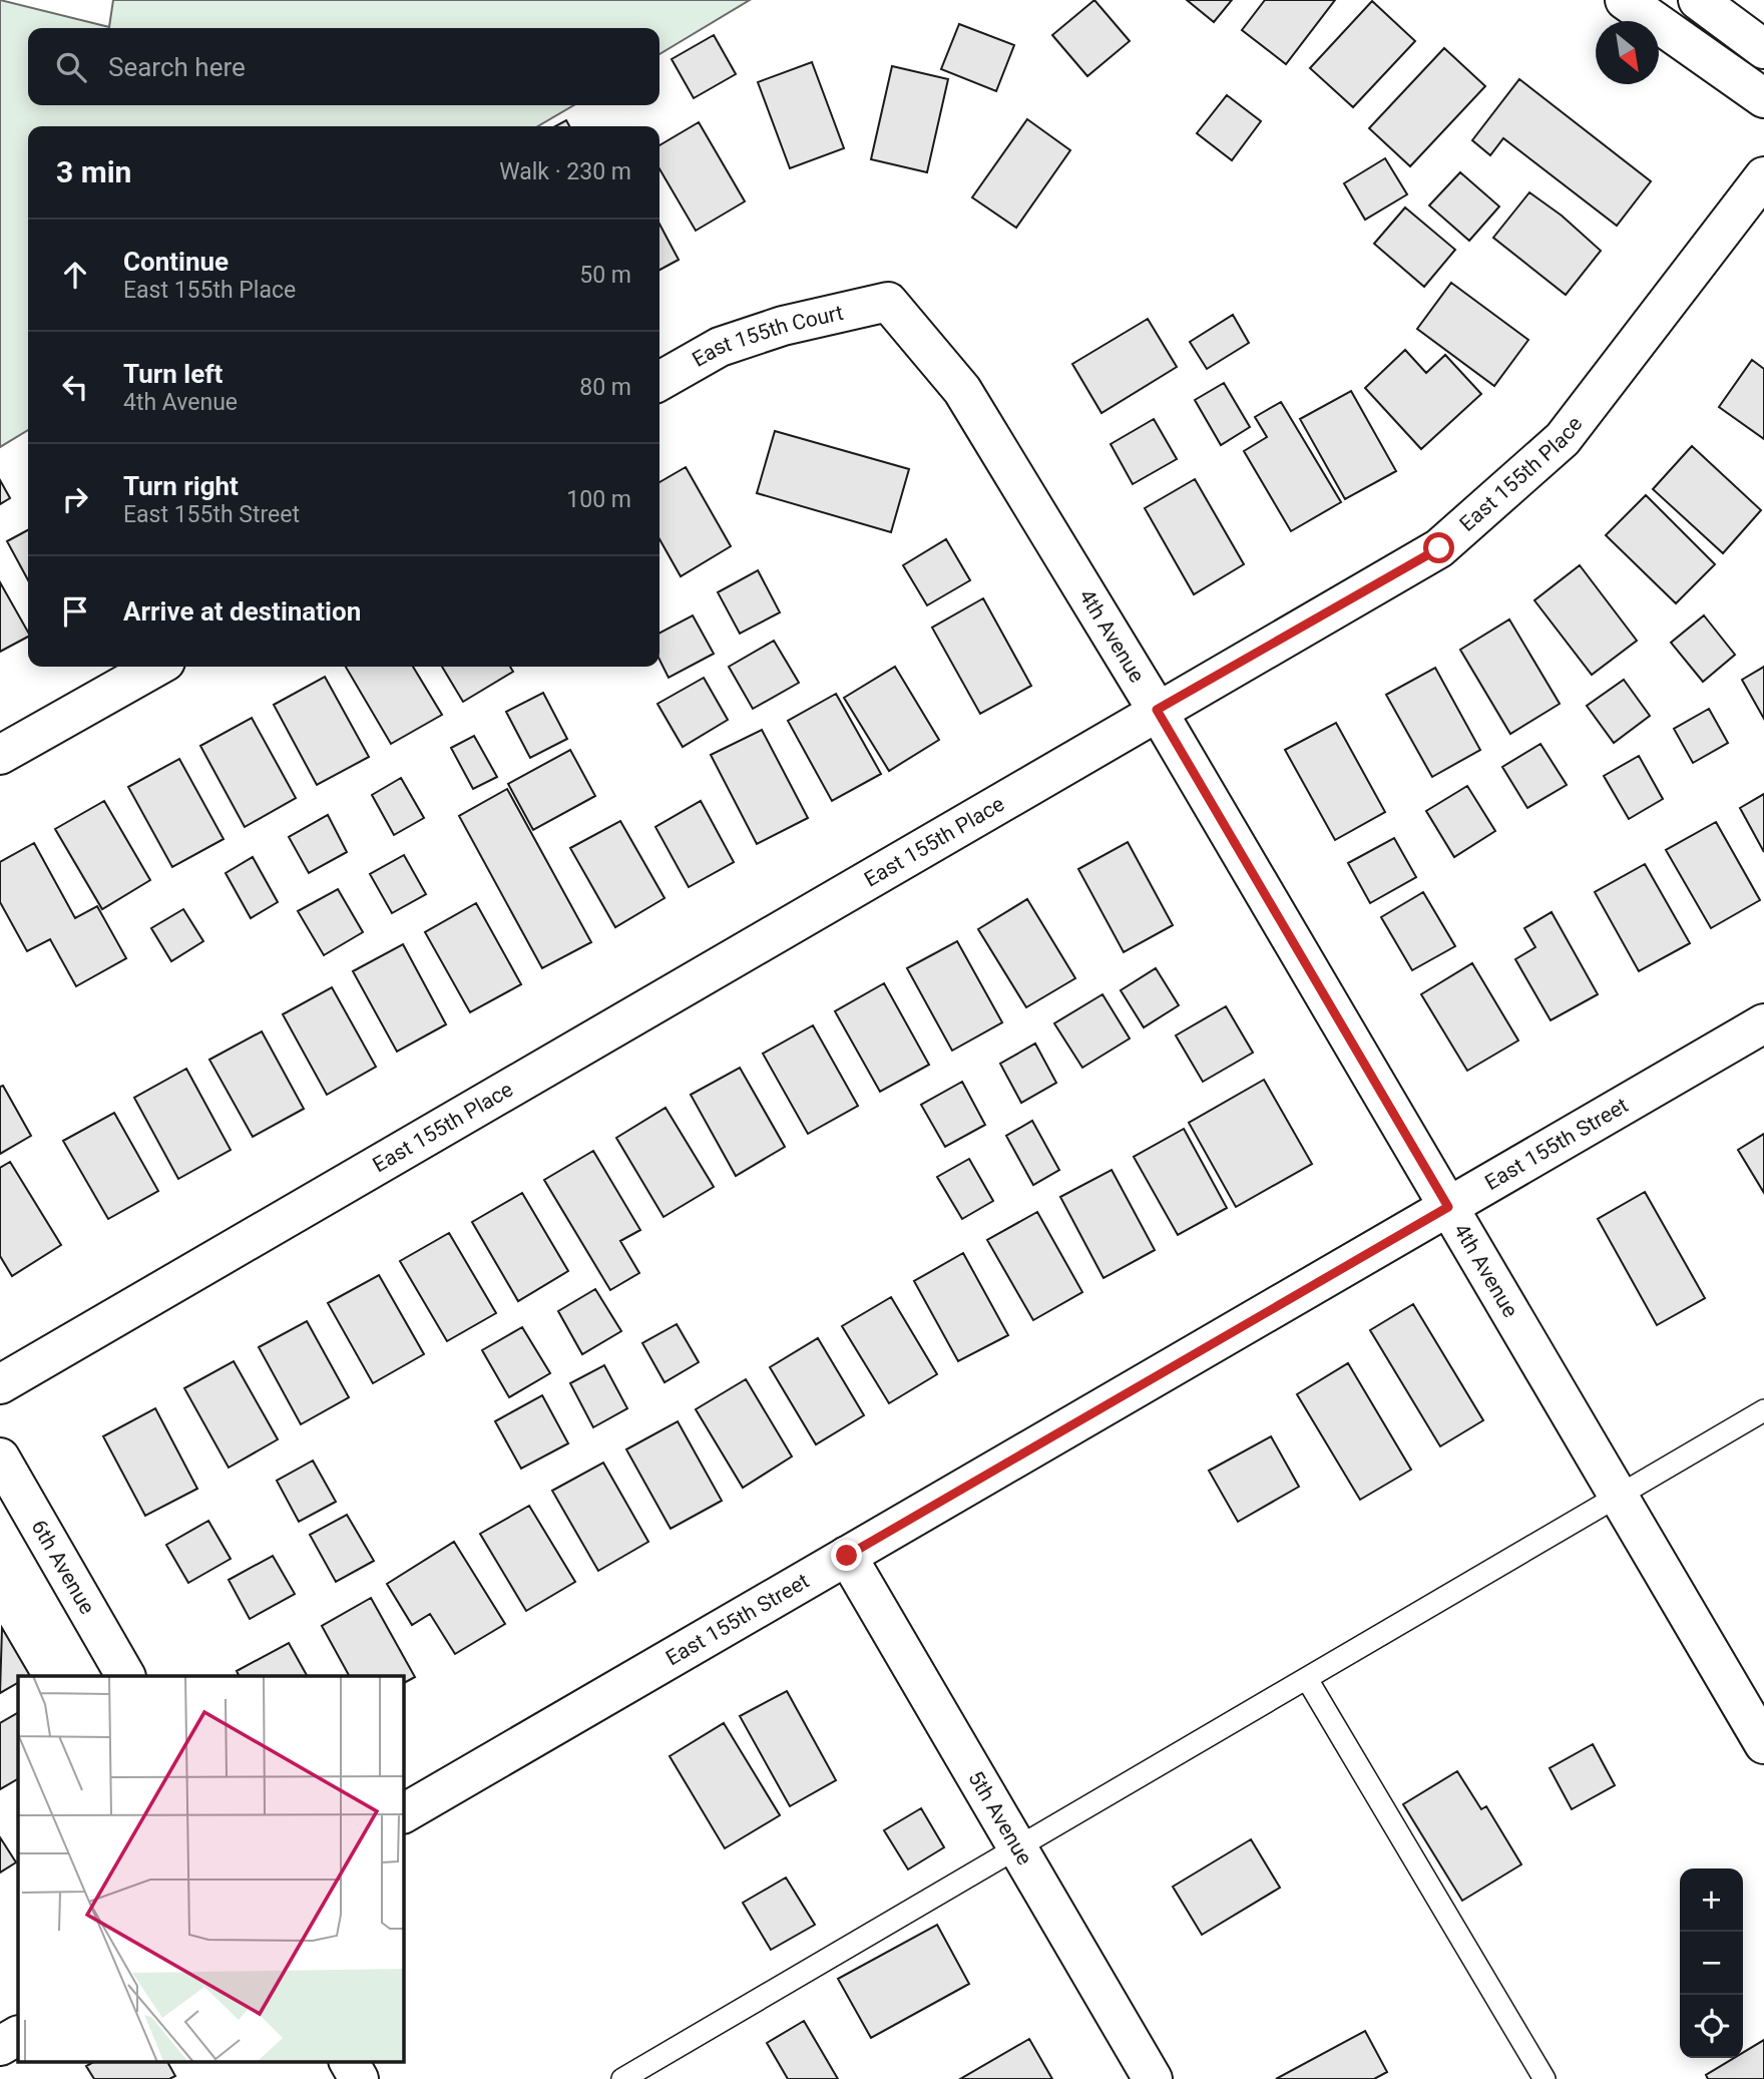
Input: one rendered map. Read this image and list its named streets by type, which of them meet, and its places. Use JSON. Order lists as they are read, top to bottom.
{
  "streets": {
    "street": [
      "East 155th Court",
      "East 155th Place",
      "4th Avenue",
      "East 155th Street",
      "6th Avenue",
      "5th Avenue"
    ]
  },
  "crossings": [
    ["East 155th Court", "4th Avenue"],
    ["East 155th Place", "4th Avenue"],
    ["4th Avenue", "East 155th Street"],
    ["East 155th Street", "5th Avenue"]
  ],
  "north": "bottom right",
  "page": {
    "search": "Search here",
    "heading": ["3 min", "Walk · 230 m"],
    "list": [
      ["Continue", "East 155th Place", "50 m"],
      ["Turn left", "4th Avenue", "80 m"],
      ["Turn right", "East 155th Street", "100 m"],
      "Arrive at destination"
    ],
    "map_buttons": ["+", "−"]
  }
}
